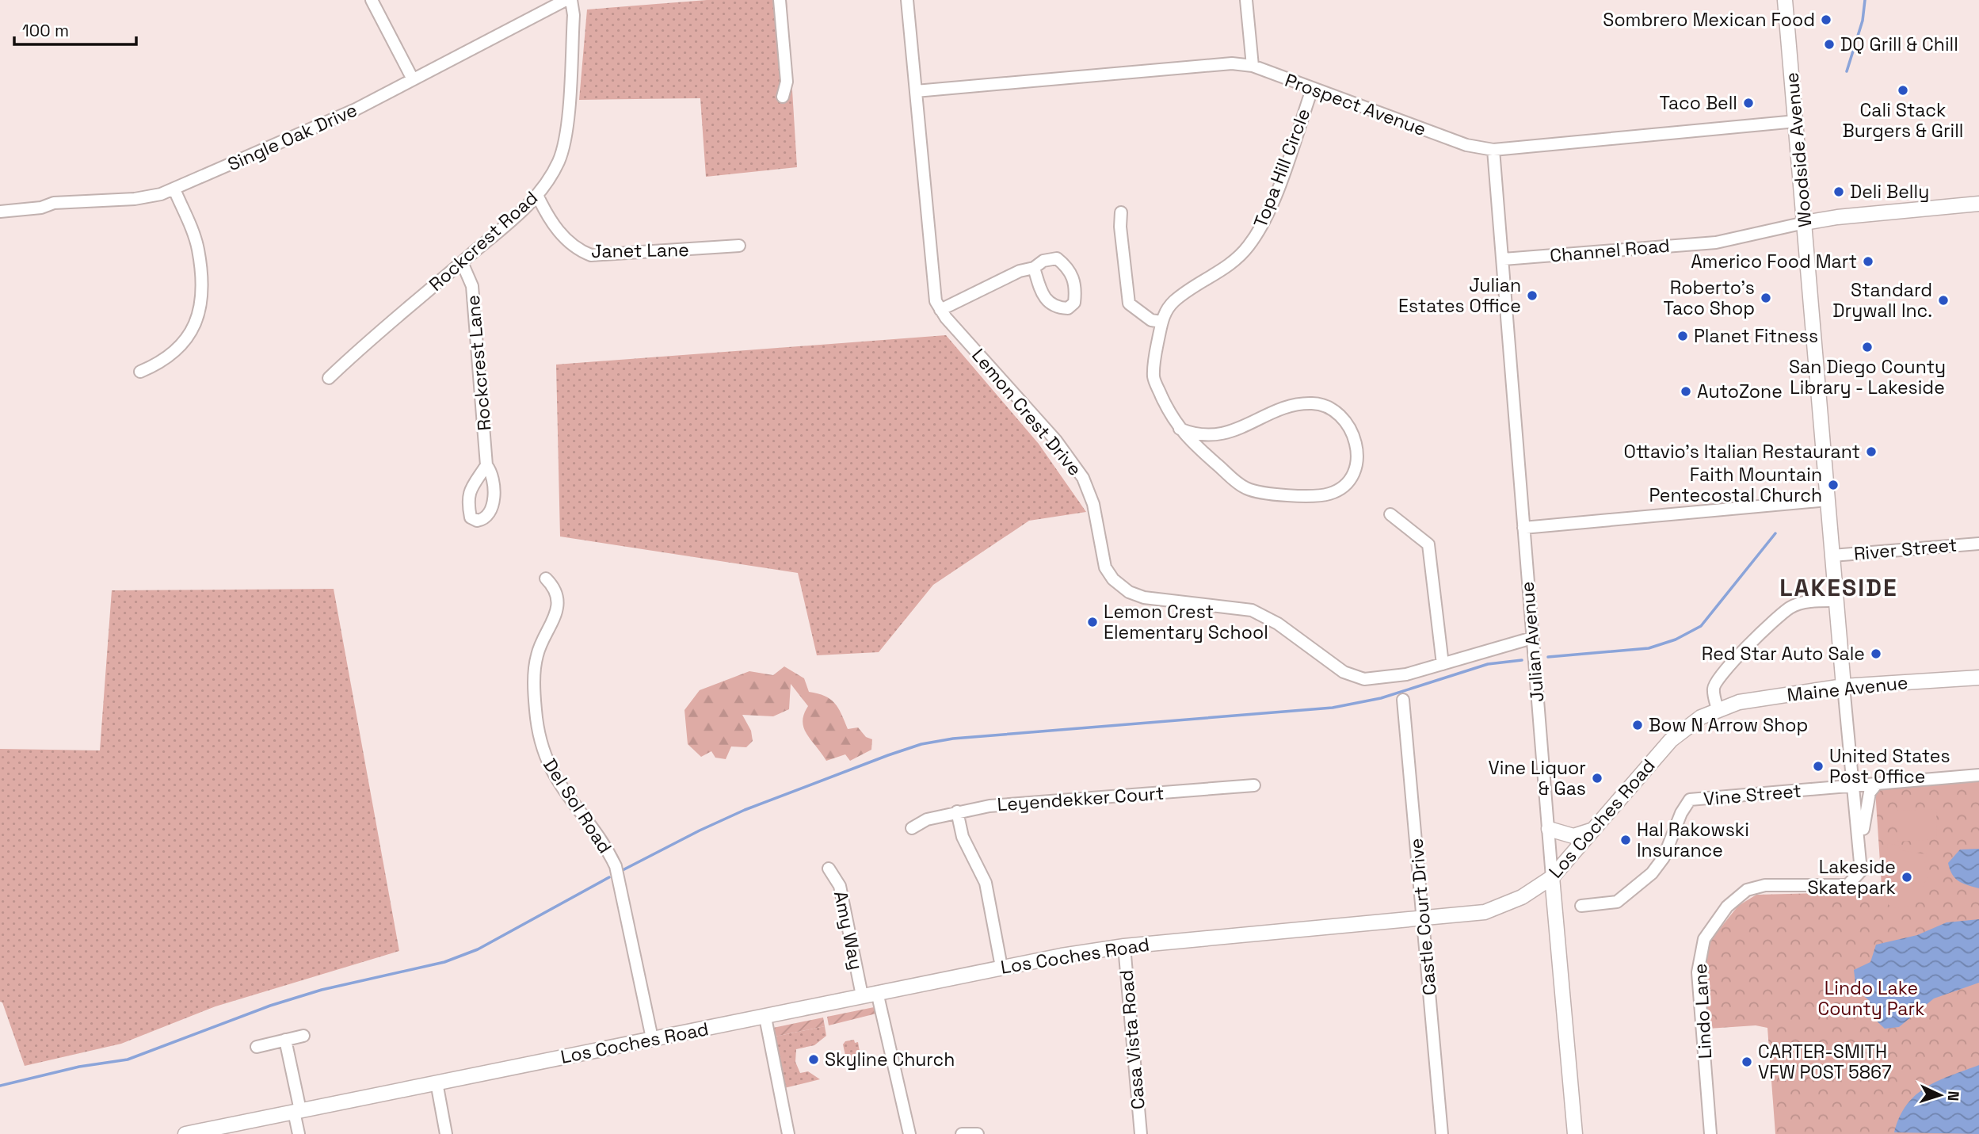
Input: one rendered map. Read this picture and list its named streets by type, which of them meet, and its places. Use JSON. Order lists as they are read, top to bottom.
{
  "streets": {
    "main road": [
      "Woodside Avenue",
      "Channel Road",
      "Julian Avenue",
      "Maine Avenue",
      "Los Coches Road"
    ],
    "street": [
      "Prospect Avenue",
      "Single Oak Drive",
      "Topa Hill Circle",
      "Rockcrest Road",
      "Janet Lane",
      "Rockcrest Lane",
      "Lemon Crest Drive",
      "River Street",
      "Vine Street",
      "Leyendekker Court",
      "Del Sol Road",
      "Castle Court Drive",
      "Amy Way",
      "Lindo Lane",
      "Casa Vista Road"
    ]
  },
  "crossings": [
    ["Prospect Avenue", "Woodside Avenue"],
    ["Prospect Avenue", "Topa Hill Circle"],
    ["Prospect Avenue", "Lemon Crest Drive"],
    ["Prospect Avenue", "Julian Avenue"],
    ["Woodside Avenue", "Channel Road"],
    ["Woodside Avenue", "River Street"],
    ["Woodside Avenue", "Maine Avenue"],
    ["Woodside Avenue", "Vine Street"],
    ["Woodside Avenue", "Lindo Lane"],
    ["Rockcrest Road", "Janet Lane"],
    ["Rockcrest Road", "Rockcrest Lane"],
    ["Channel Road", "Julian Avenue"],
    ["Lemon Crest Drive", "Julian Avenue"],
    ["Julian Avenue", "Los Coches Road"],
    ["Maine Avenue", "Los Coches Road"],
    ["Del Sol Road", "Los Coches Road"],
    ["Los Coches Road", "Castle Court Drive"],
    ["Los Coches Road", "Amy Way"],
    ["Los Coches Road", "Casa Vista Road"]
  ],
  "districts": ["LAKESIDE"],
  "parks": ["Lindo Lake County Park"],
  "places": [
    "Sombrero Mexican Food",
    "DQ Grill & Chill",
    "Cali Stack Burgers & Grill",
    "Taco Bell",
    "Deli Belly",
    "Americo Food Mart",
    "Julian Estates Office",
    "Roberto's Taco Shop",
    "Standard Drywall Inc.",
    "Planet Fitness",
    "San Diego County Library - Lakeside",
    "AutoZone",
    "Ottavio's Italian Restaurant",
    "Faith Mountain Pentecostal Church",
    "Lemon Crest Elementary School",
    "Red Star Auto Sale",
    "Bow N Arrow Shop",
    "United States Post Office",
    "Vine Liquor & Gas",
    "Hal Rakowski Insurance",
    "Lakeside Skatepark",
    "Skyline Church",
    "CARTER-SMITH VFW POST 5867"
  ],
  "scale_bar": "100 m",
  "north": "right"
}
